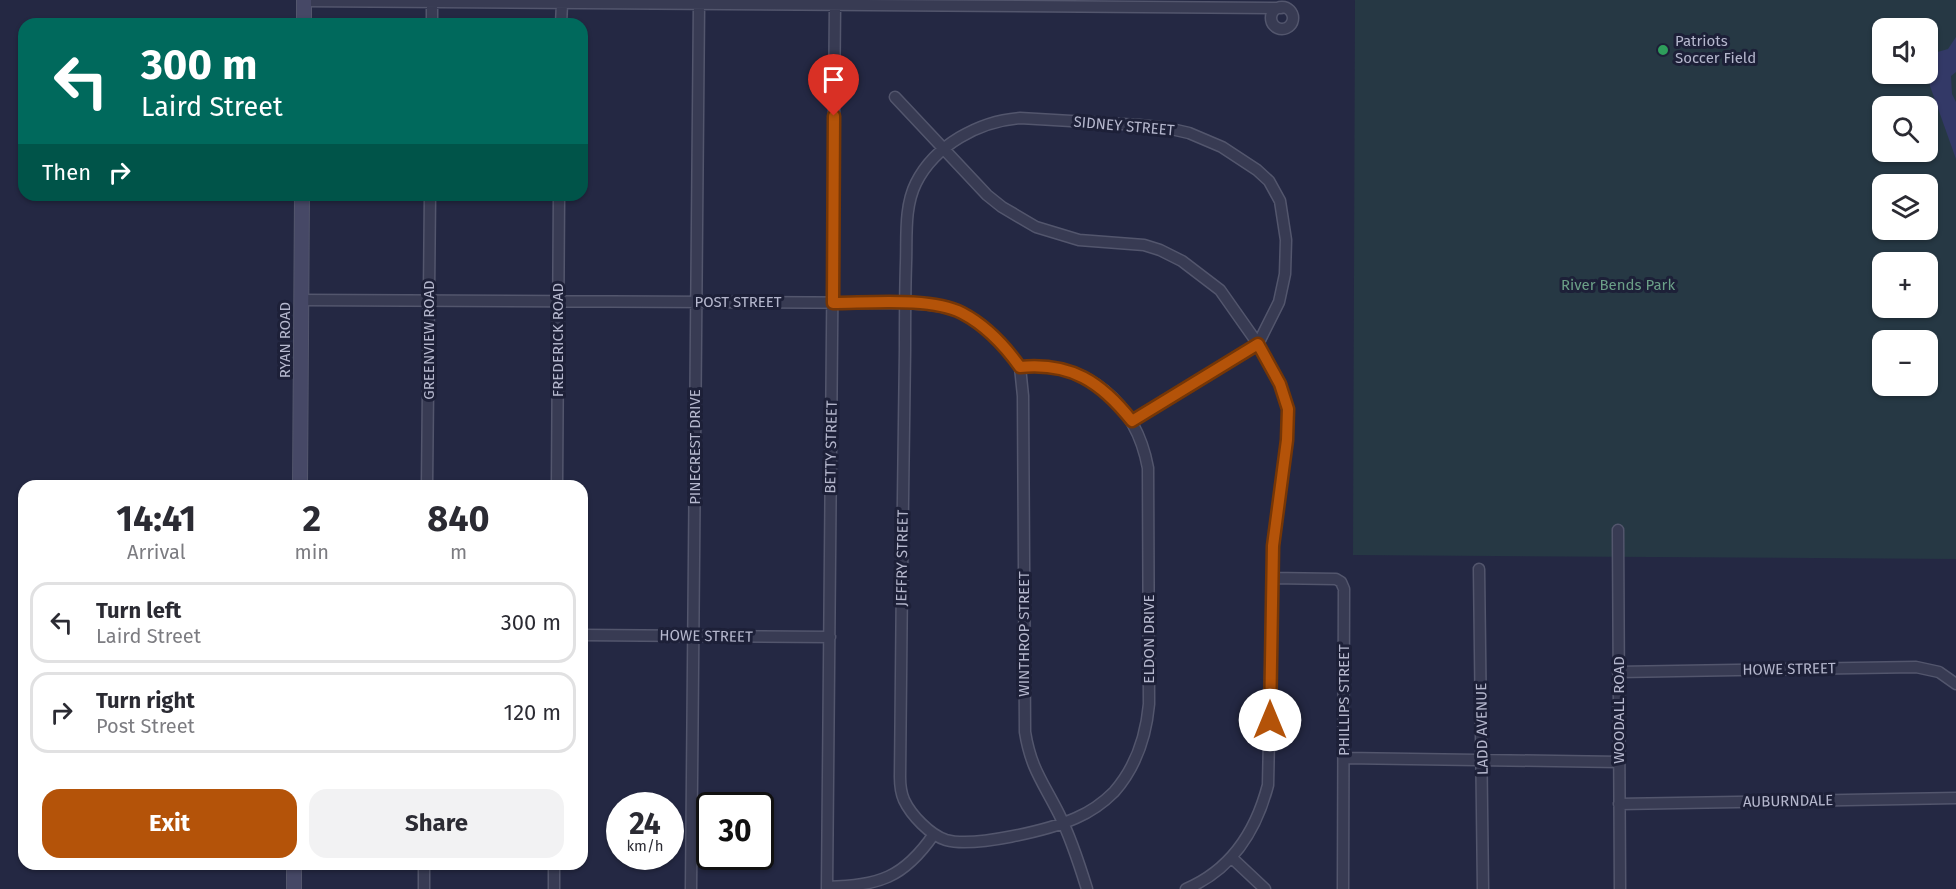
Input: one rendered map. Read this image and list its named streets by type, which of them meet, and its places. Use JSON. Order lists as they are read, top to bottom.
{
  "streets": {
    "street": [
      "SIDNEY STREET",
      "POST STREET",
      "RYAN ROAD",
      "GREENVIEW ROAD",
      "FREDERICK ROAD",
      "PINECREST DRIVE",
      "BETTY STREET",
      "JEFFRY STREET",
      "WINTHROP STREET",
      "HOWE STREET",
      "ELDON DRIVE",
      "PHILLIPS STREET",
      "WOODALL ROAD",
      "LADD AVENUE",
      "AUBURNDALE"
    ]
  },
  "crossings": [
    ["SIDNEY STREET", "JEFFRY STREET"],
    ["POST STREET", "RYAN ROAD"],
    ["POST STREET", "GREENVIEW ROAD"],
    ["POST STREET", "FREDERICK ROAD"],
    ["POST STREET", "PINECREST DRIVE"],
    ["POST STREET", "BETTY STREET"],
    ["POST STREET", "JEFFRY STREET"],
    ["POST STREET", "WINTHROP STREET"],
    ["PINECREST DRIVE", "HOWE STREET"],
    ["BETTY STREET", "HOWE STREET"],
    ["WINTHROP STREET", "ELDON DRIVE"],
    ["HOWE STREET", "WOODALL ROAD"],
    ["WOODALL ROAD", "AUBURNDALE"]
  ],
  "parks": ["River Bends Park"],
  "places": ["Patriots Soccer Field"],
  "page": {
    "map_buttons": ["+", "−"],
    "turn": ["300 m", "Laird Street"],
    "then": "Then",
    "eta": [
      "14:41",
      "Arrival",
      "2",
      "min",
      "840",
      "m"
    ],
    "list": [
      {
        "name": "Turn left",
        "note": "Laird Street",
        "value": "300 m"
      },
      {
        "name": "Turn right",
        "note": "Post Street",
        "value": "120 m"
      }
    ],
    "buttons": ["Exit", "Share"],
    "speed": "24 km/h",
    "limit": "30"
  }
}
